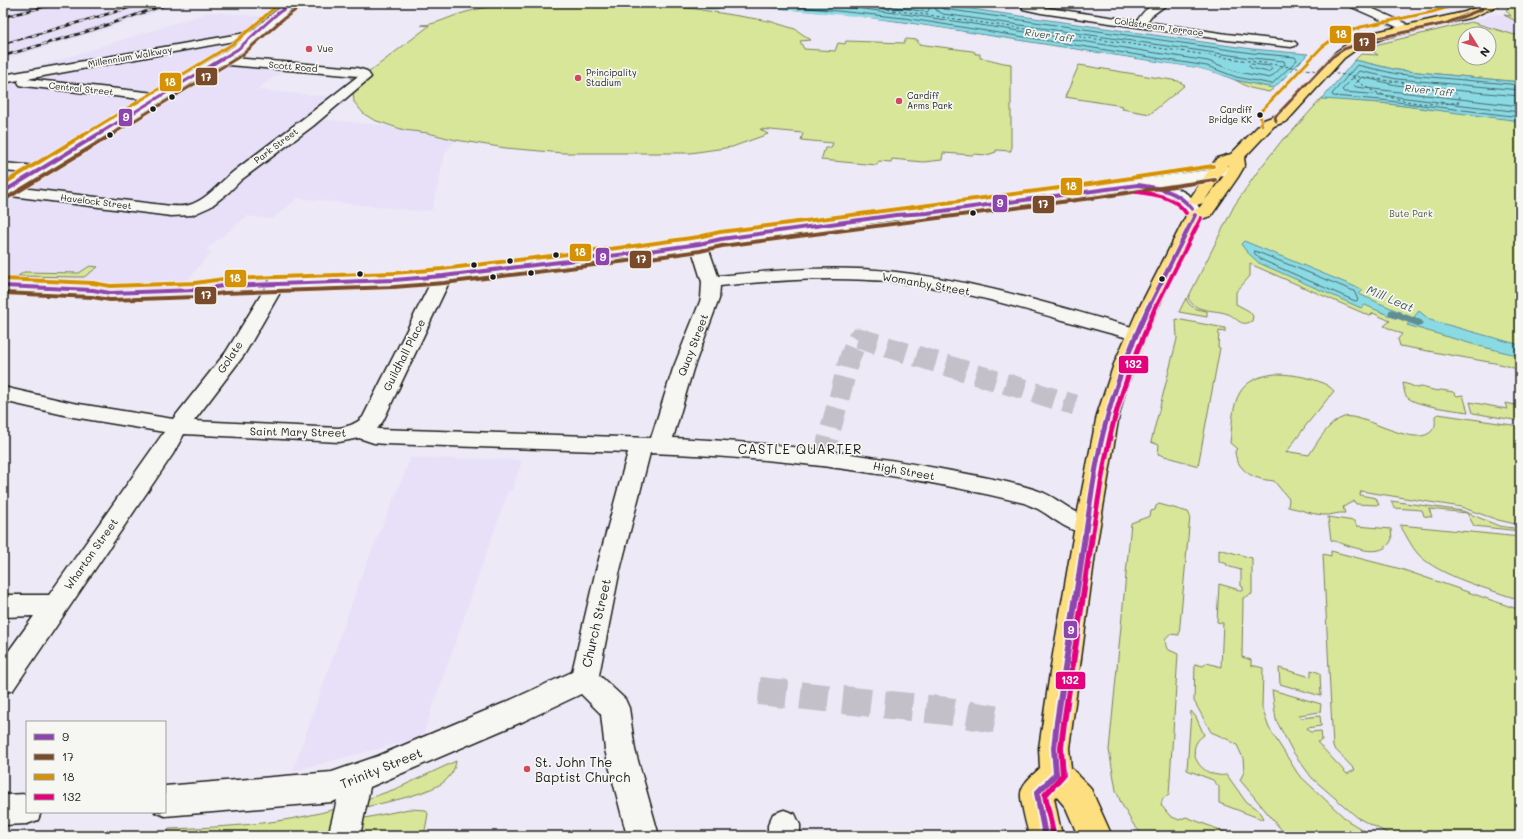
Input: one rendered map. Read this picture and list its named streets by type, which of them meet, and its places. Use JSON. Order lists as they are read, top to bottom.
{
  "streets": {
    "street": [
      "Coldstream Terrace",
      "Millennium Walkway",
      "Scott Road",
      "Central Street",
      "Park Street",
      "Havelock Street",
      "Womanby Street",
      "Quay Street",
      "Guildhall Place",
      "Golate",
      "Saint Mary Street",
      "High Street",
      "Wharton Street",
      "Church Street",
      "Trinity Street"
    ]
  },
  "crossings": [
    ["Millennium Walkway", "Central Street"],
    ["Scott Road", "Park Street"],
    ["Park Street", "Havelock Street"],
    ["Womanby Street", "Quay Street"],
    ["Quay Street", "Saint Mary Street"],
    ["Quay Street", "High Street"],
    ["Quay Street", "Church Street"],
    ["Guildhall Place", "Golate"],
    ["Guildhall Place", "Saint Mary Street"],
    ["Golate", "Saint Mary Street"],
    ["Golate", "Wharton Street"],
    ["Saint Mary Street", "High Street"],
    ["Saint Mary Street", "Wharton Street"],
    ["Saint Mary Street", "Church Street"],
    ["High Street", "Church Street"],
    ["Church Street", "Trinity Street"]
  ],
  "districts": ["CASTLE QUARTER"],
  "water": ["River Taff", "Mill Leat"],
  "parks": ["Bute Park"],
  "places": [
    "Vue",
    "Principality Stadium",
    "Cardiff Arms Park",
    "Cardiff Bridge KK",
    "St. John The Baptist Church"
  ],
  "lines": [
    "transit line 9",
    "transit line 18",
    "transit line 17",
    "transit line 132"
  ],
  "legend": [
    "9",
    "17",
    "18",
    "132"
  ],
  "north": "bottom right"
}
